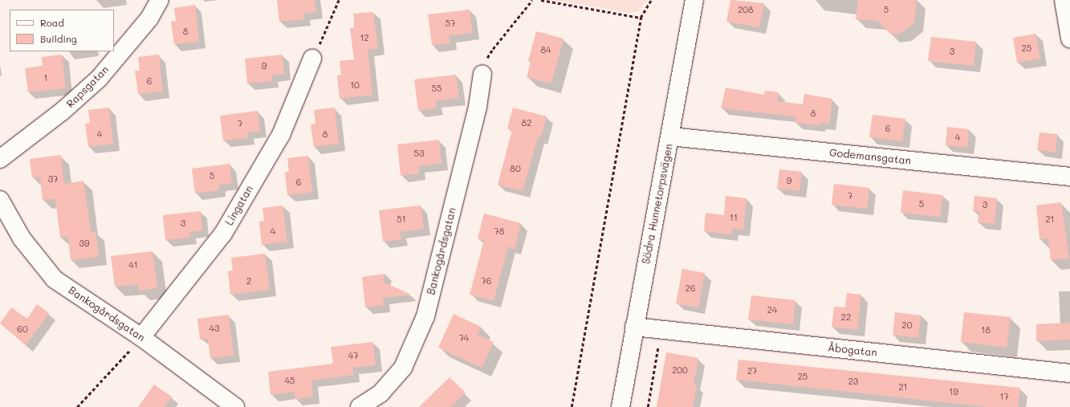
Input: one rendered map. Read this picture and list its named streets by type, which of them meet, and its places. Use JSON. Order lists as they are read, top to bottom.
{
  "streets": {
    "street": [
      "Rapsgatan",
      "Godemansgatan",
      "Södra Hunnetorpsvägen",
      "Lingatan",
      "Bankogårdsgatan",
      "Åbogatan"
    ]
  },
  "crossings": [
    ["Godemansgatan", "Södra Hunnetorpsvägen"],
    ["Södra Hunnetorpsvägen", "Åbogatan"],
    ["Lingatan", "Bankogårdsgatan"]
  ],
  "house_numbers": [
    "208",
    "5",
    "57",
    "8",
    "12",
    "25",
    "84",
    "3",
    "9",
    "1",
    "6",
    "10",
    "55",
    "8",
    "82",
    "7",
    "6",
    "4",
    "8",
    "4",
    "53",
    "80",
    "5",
    "37",
    "9",
    "6",
    "7",
    "5",
    "3",
    "11",
    "51",
    "21",
    "3",
    "4",
    "78",
    "39",
    "41",
    "2",
    "76",
    "26",
    "24",
    "22",
    "20",
    "43",
    "60",
    "18",
    "74",
    "47",
    "200",
    "27",
    "25",
    "45",
    "23",
    "21",
    "19",
    "17"
  ],
  "legend": ["Road", "Building"]
}
